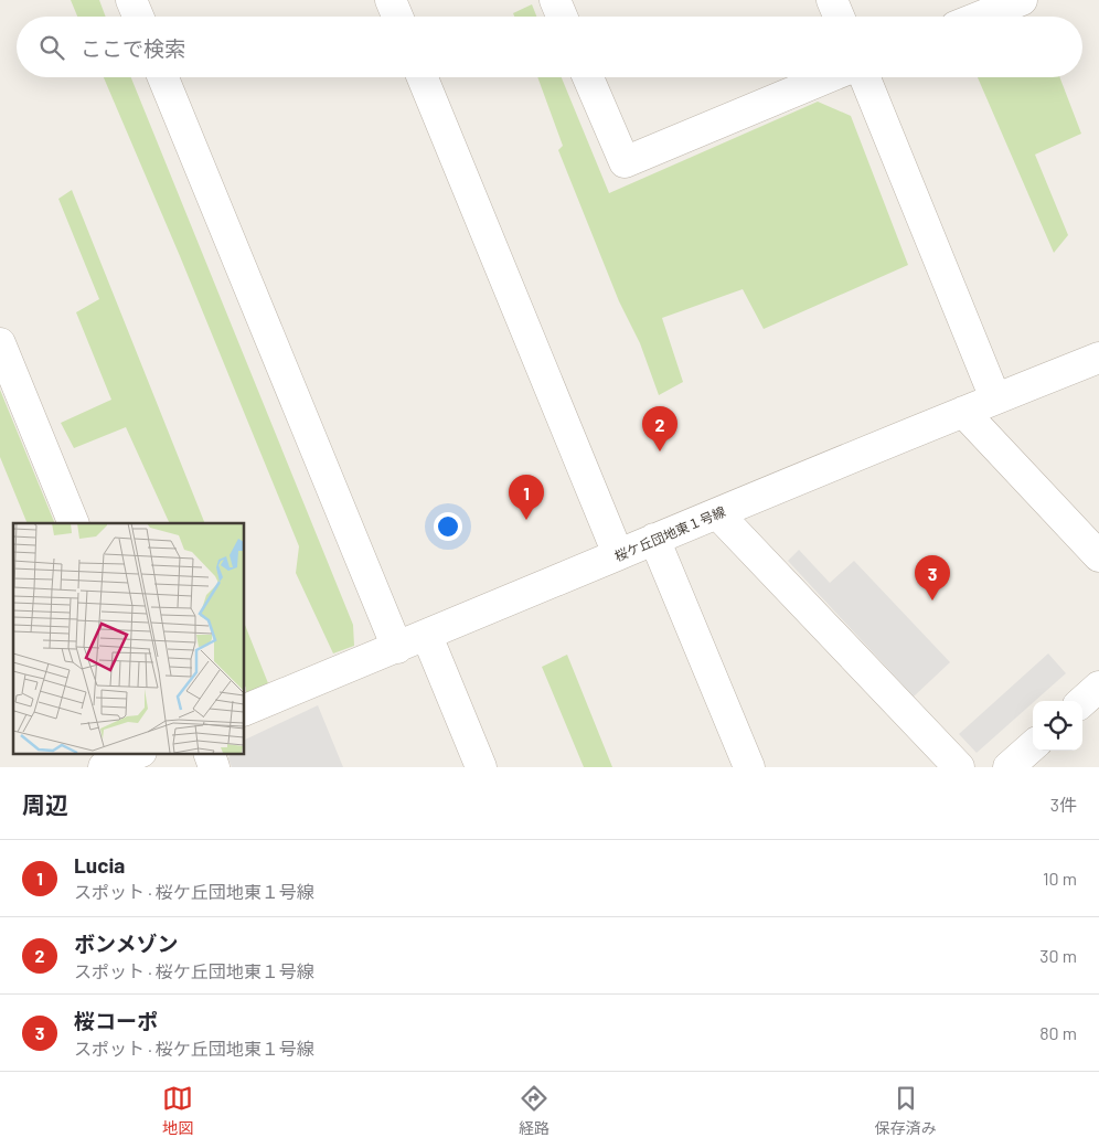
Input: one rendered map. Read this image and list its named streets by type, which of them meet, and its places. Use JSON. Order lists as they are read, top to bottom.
{
  "streets": {
    "street": ["桜ケ丘団地東１号線"]
  },
  "page": {
    "search": "ここで検索",
    "pins": ["2", "1", "3"],
    "heading": ["周辺", "3件"],
    "list": [
      {
        "mark": "1",
        "name": "Lucia",
        "note": "スポット · 桜ケ丘団地東１号線",
        "value": "10 m"
      },
      {
        "mark": "2",
        "name": "ボンメゾン",
        "note": "スポット · 桜ケ丘団地東１号線",
        "value": "30 m"
      },
      {
        "mark": "3",
        "name": "桜コーポ",
        "note": "スポット · 桜ケ丘団地東１号線",
        "value": "80 m"
      }
    ],
    "nav": ["地図", "経路", "保存済み"]
  }
}
